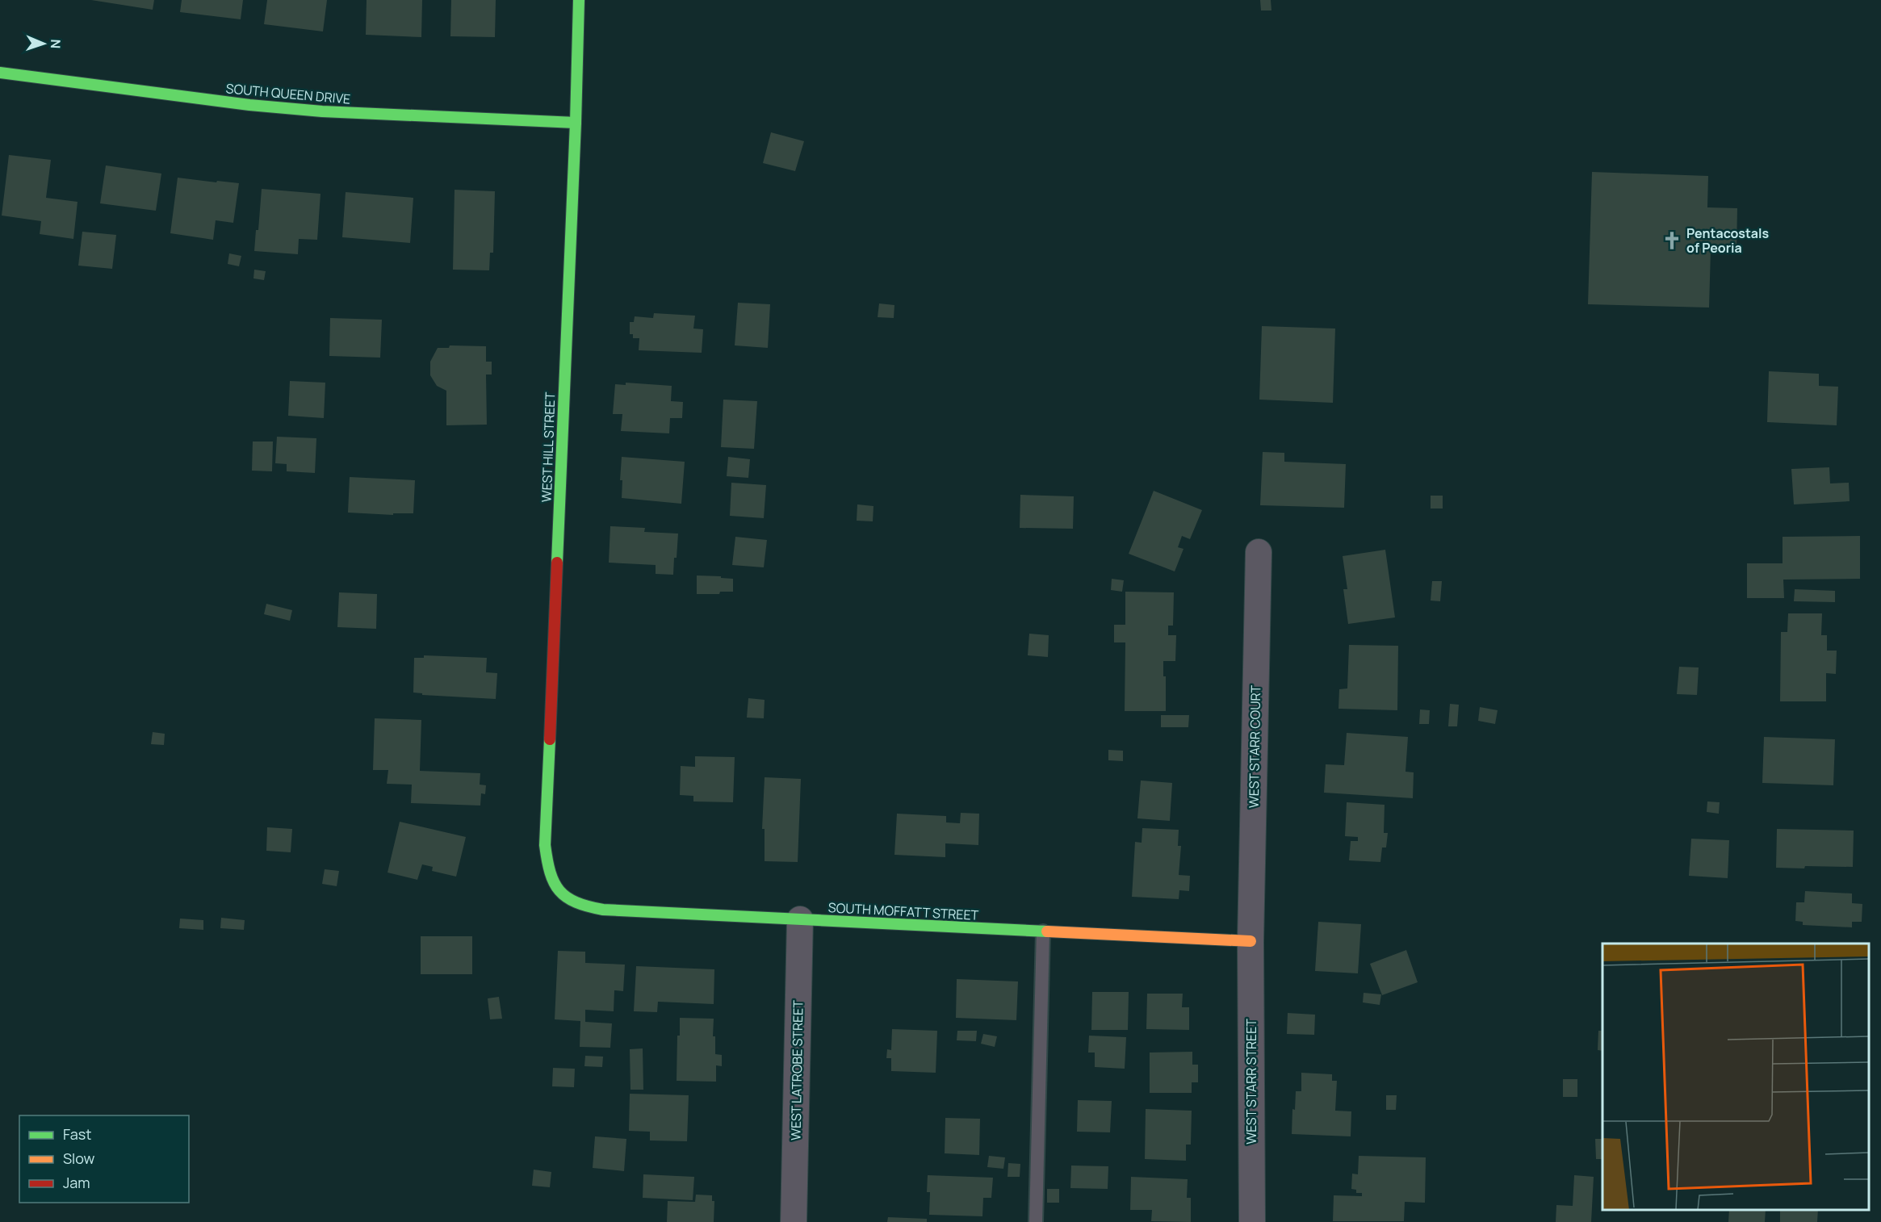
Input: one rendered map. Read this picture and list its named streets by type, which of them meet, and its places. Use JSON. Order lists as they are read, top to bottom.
{
  "streets": {
    "street": [
      "SOUTH QUEEN DRIVE",
      "WEST HILL STREET",
      "WEST STARR COURT",
      "SOUTH MOFFATT STREET",
      "WEST LATROBE STREET",
      "WEST STARR STREET"
    ]
  },
  "crossings": [
    ["SOUTH QUEEN DRIVE", "WEST HILL STREET"],
    ["WEST HILL STREET", "SOUTH MOFFATT STREET"],
    ["WEST STARR COURT", "SOUTH MOFFATT STREET"],
    ["WEST STARR COURT", "WEST STARR STREET"],
    ["SOUTH MOFFATT STREET", "WEST LATROBE STREET"],
    ["SOUTH MOFFATT STREET", "WEST STARR STREET"]
  ],
  "places": {
    "church": ["Pentacostals of Peoria"]
  },
  "legend": ["Fast", "Slow", "Jam"],
  "north": "right"
}
